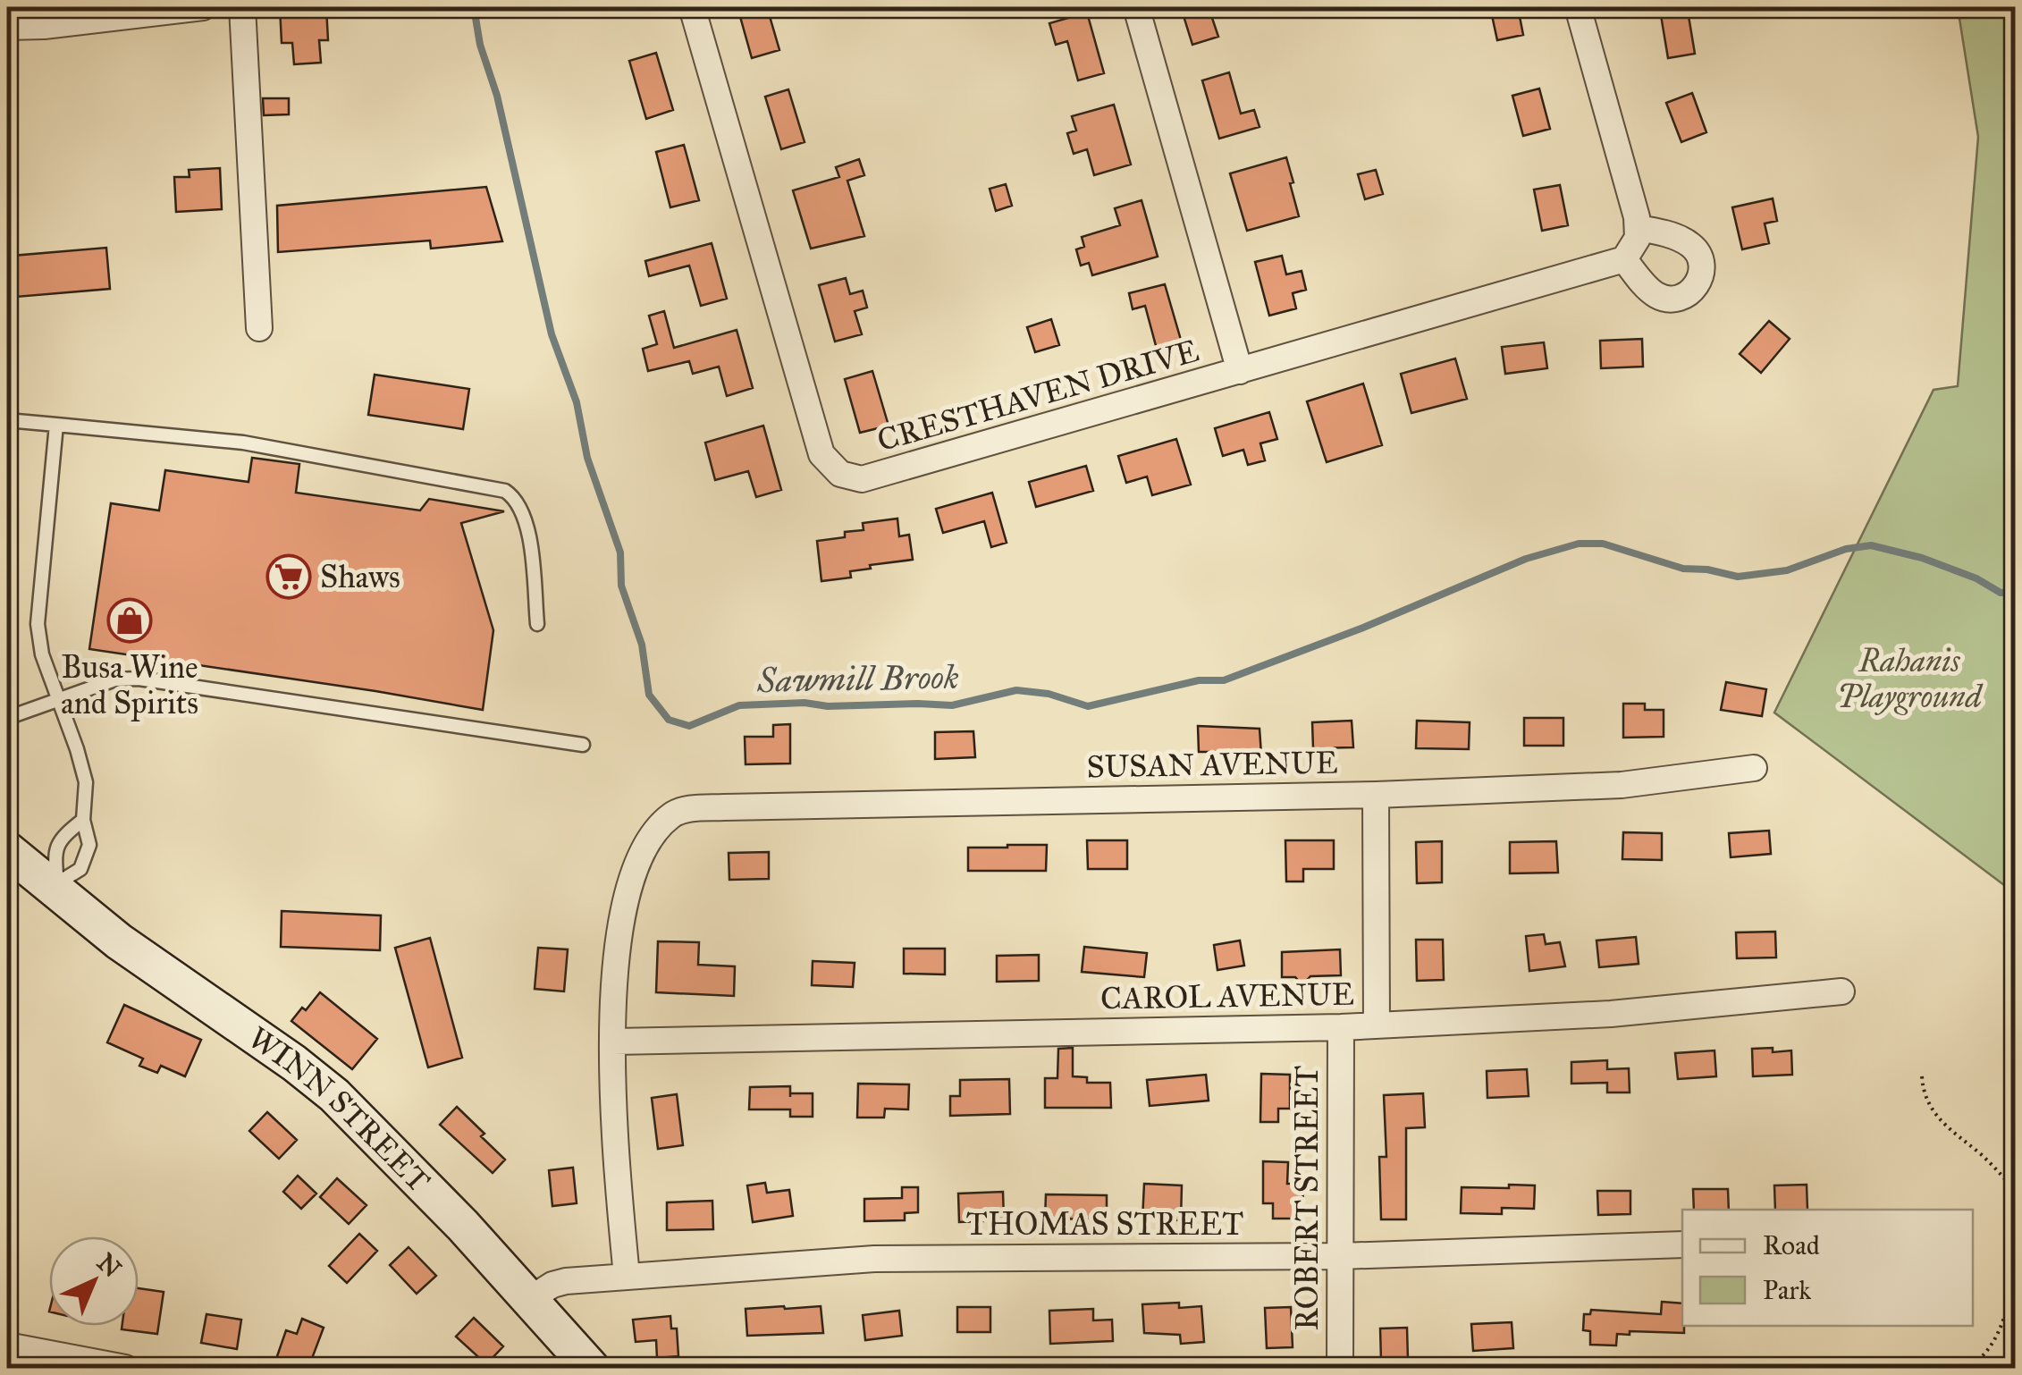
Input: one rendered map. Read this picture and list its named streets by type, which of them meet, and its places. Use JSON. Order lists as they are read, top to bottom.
{
  "streets": {
    "main road": ["WINN STREET"],
    "street": [
      "CRESTHAVEN DRIVE",
      "SUSAN AVENUE",
      "CAROL AVENUE",
      "ROBERT STREET",
      "THOMAS STREET"
    ]
  },
  "crossings": [
    ["SUSAN AVENUE", "CAROL AVENUE"],
    ["CAROL AVENUE", "ROBERT STREET"],
    ["WINN STREET", "THOMAS STREET"],
    ["ROBERT STREET", "THOMAS STREET"]
  ],
  "water": ["Sawmill Brook"],
  "parks": ["Rahanis Playground"],
  "places": {
    "supermarket": ["Shaws"],
    "shop": ["Busa Wine and Spirits"]
  },
  "legend": ["Road", "Park"],
  "north": "top right"
}
